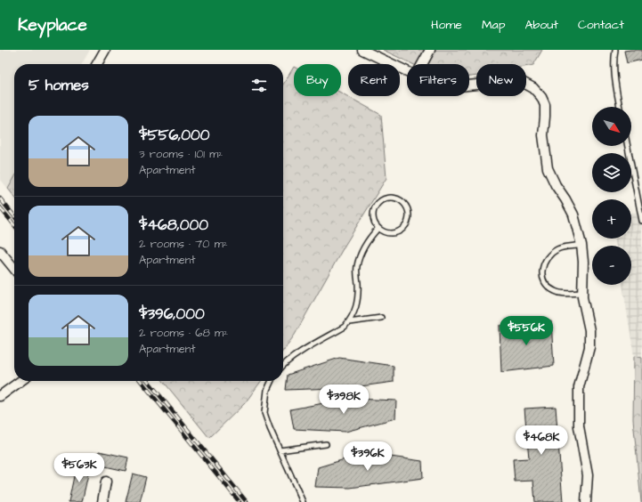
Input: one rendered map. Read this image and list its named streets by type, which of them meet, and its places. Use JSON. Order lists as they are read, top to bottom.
{
  "north": "bottom right",
  "page": {
    "header": "Keyplace",
    "nav": [
      "Home",
      "Map",
      "About",
      "Contact"
    ],
    "chip": [
      "Buy",
      "Rent",
      "Filters",
      "New"
    ],
    "heading": "5 homes",
    "map_buttons": ["+", "−"],
    "list": [
      {
        "name": "$556,000",
        "note": "3 rooms · 101 m² · Apartment"
      },
      {
        "name": "$468,000",
        "note": "2 rooms · 70 m² · Apartment"
      },
      {
        "name": "$396,000",
        "note": "2 rooms · 68 m² · Apartment"
      }
    ],
    "price": [
      "$556K",
      "$398K",
      "$468K",
      "$396K",
      "$563K"
    ]
  }
}
